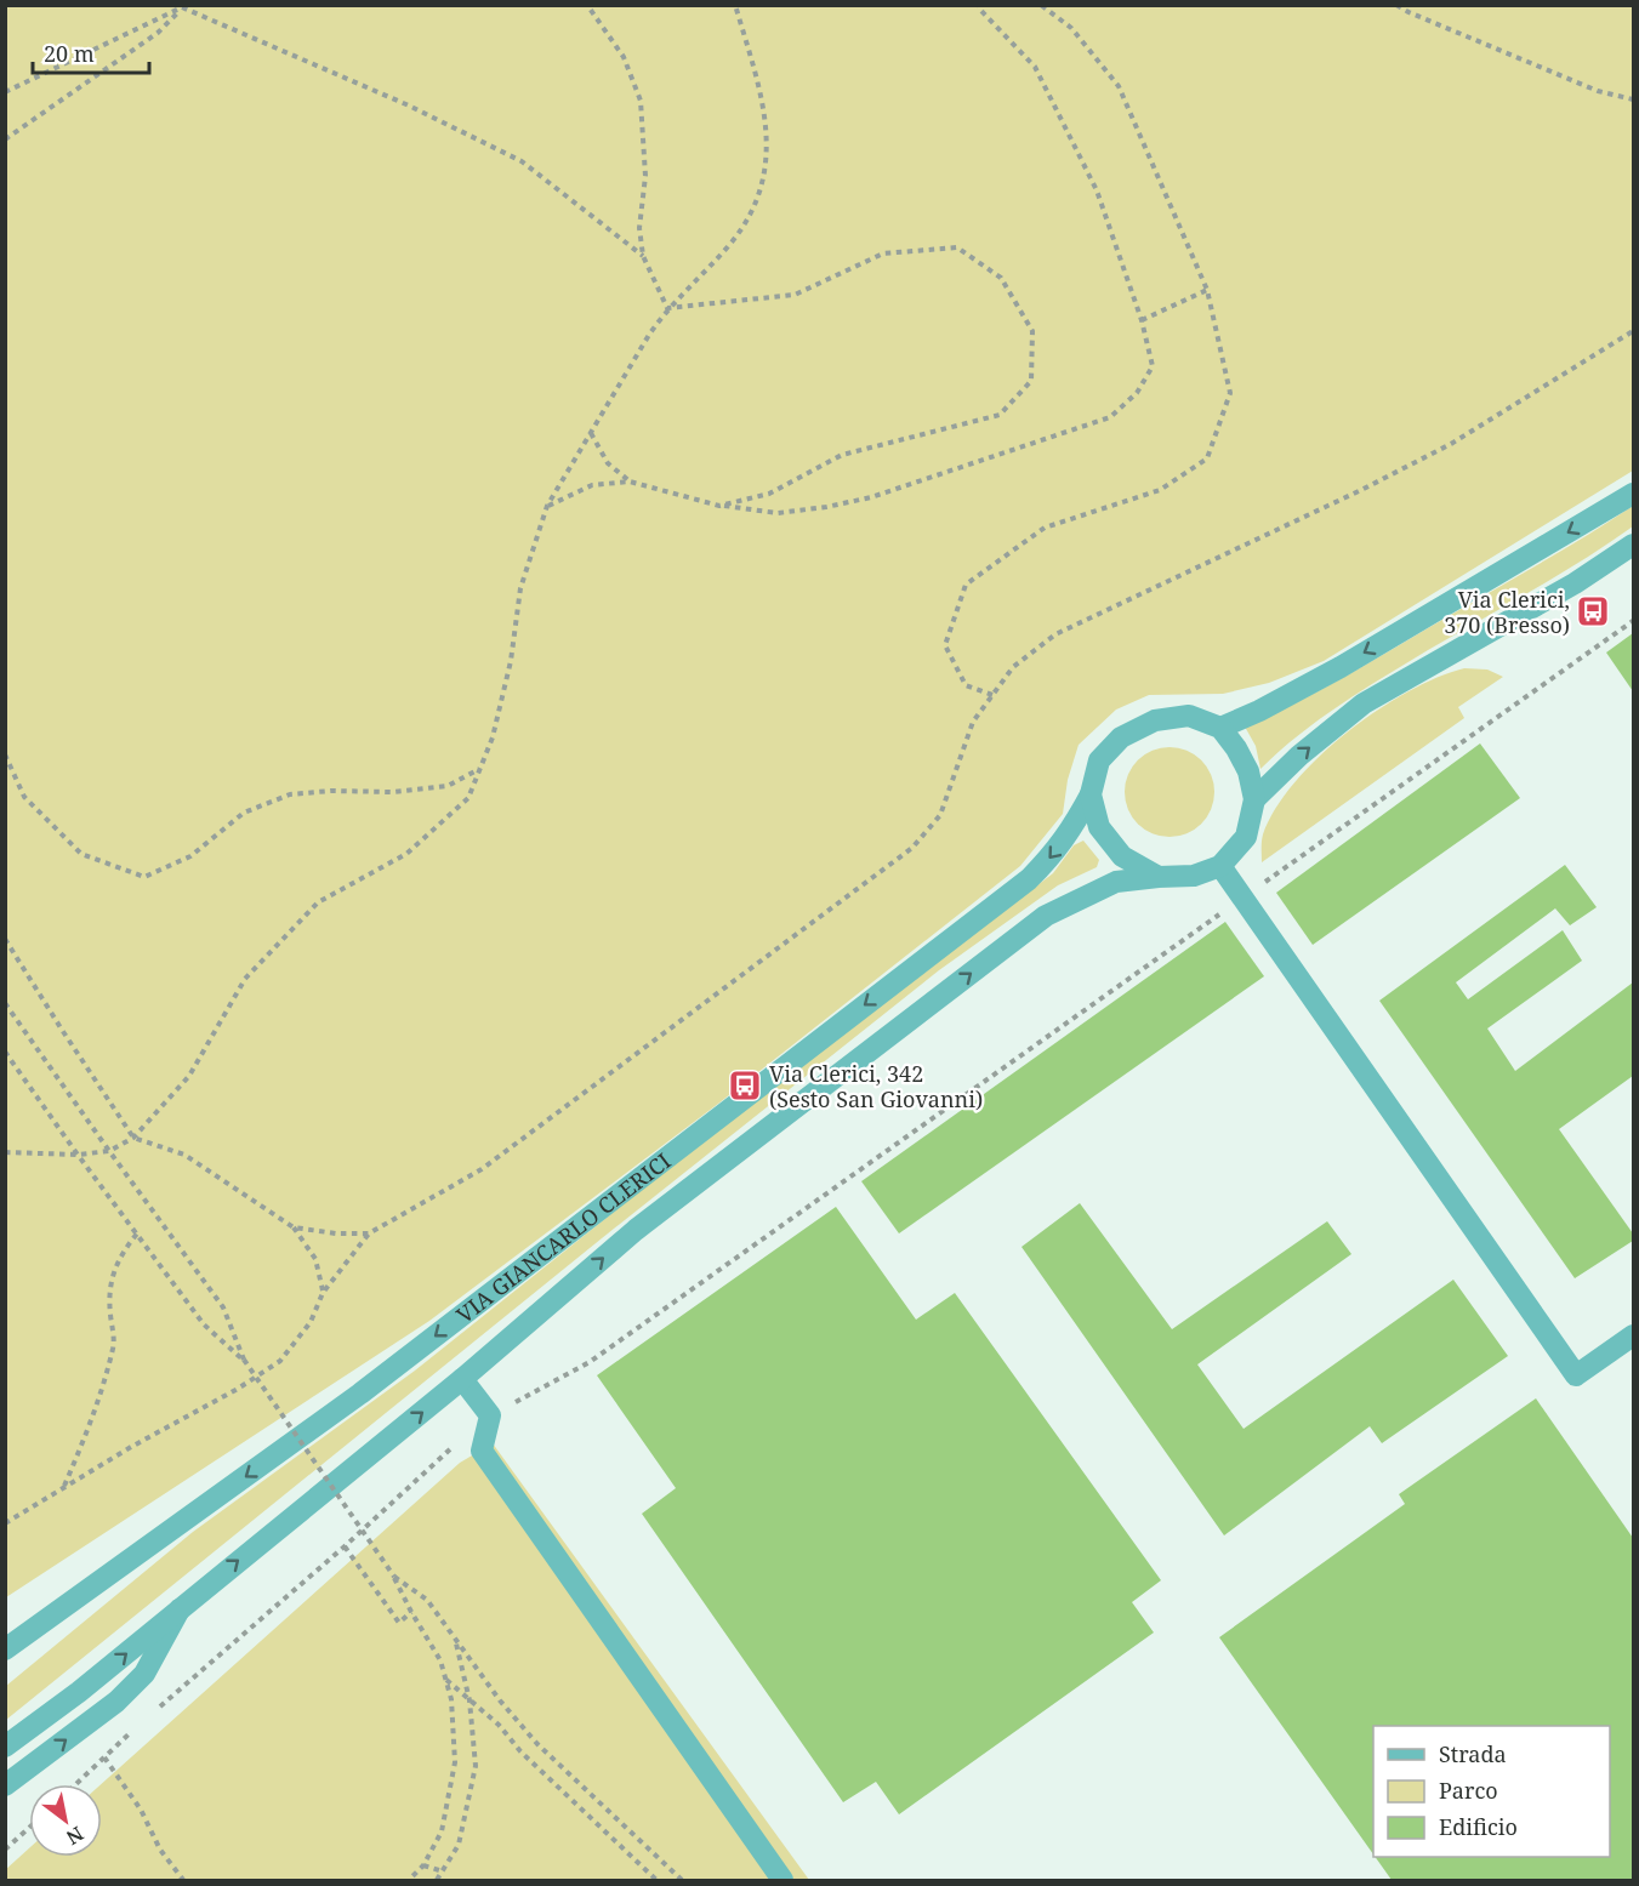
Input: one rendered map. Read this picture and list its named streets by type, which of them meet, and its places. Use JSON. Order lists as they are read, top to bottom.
{
  "streets": {
    "street": ["VIA GIANCARLO CLERICI"]
  },
  "places": {
    "bus stop": ["Via Clerici, 370 (Bresso)", "Via Clerici, 342 (Sesto San Giovanni)"]
  },
  "legend": ["Strada", "Parco", "Edificio"],
  "scale_bar": "20 m",
  "north": "bottom right"
}
